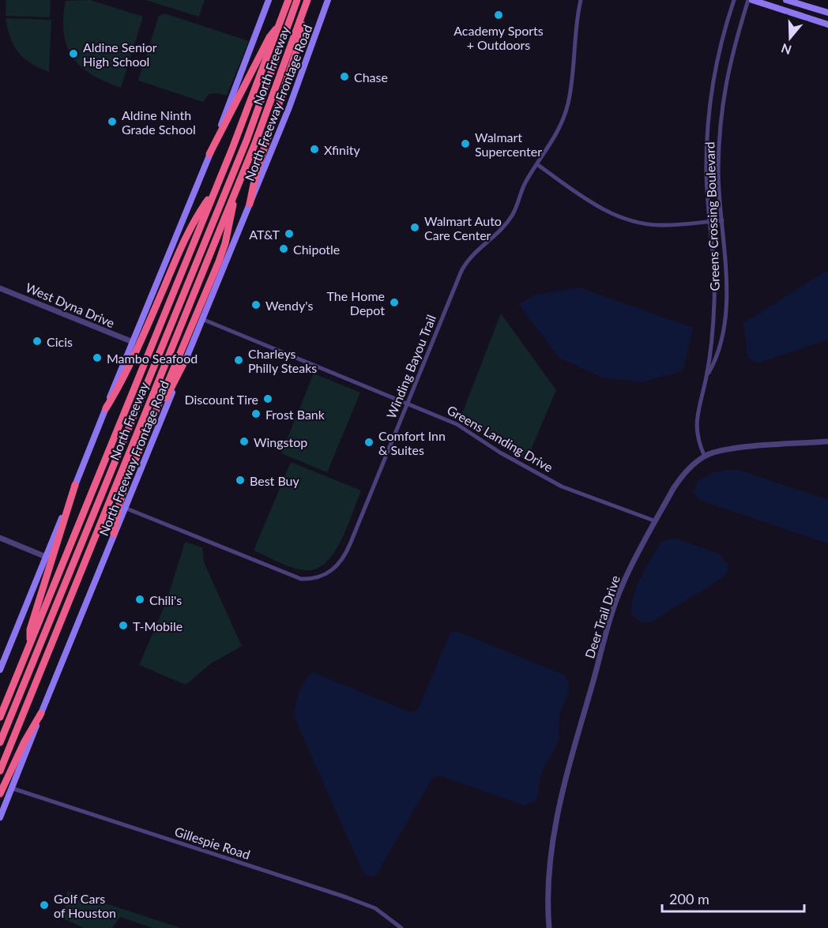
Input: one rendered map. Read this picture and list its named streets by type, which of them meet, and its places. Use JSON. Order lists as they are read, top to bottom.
{
  "streets": {
    "highway": ["North Freeway"],
    "main road": ["North Freeway Frontage Road"],
    "street": [
      "Greens Crossing Boulevard",
      "West Dyna Drive",
      "Winding Bayou Trail",
      "Greens Landing Drive",
      "Deer Trail Drive",
      "Gillespie Road"
    ]
  },
  "crossings": [
    ["North Freeway Frontage Road", "Winding Bayou Trail"],
    ["North Freeway Frontage Road", "Greens Landing Drive"],
    ["North Freeway Frontage Road", "Gillespie Road"],
    ["Greens Crossing Boulevard", "Deer Trail Drive"],
    ["Winding Bayou Trail", "Greens Landing Drive"],
    ["Greens Landing Drive", "Deer Trail Drive"]
  ],
  "places": [
    "Academy Sports + Outdoors",
    "Aldine Senior High School",
    "Chase",
    "Aldine Ninth Grade School",
    "Walmart Supercenter",
    "Xfinity",
    "Walmart Auto Care Center",
    "AT&T",
    "Chipotle",
    "The Home Depot",
    "Wendy's",
    "Cicis",
    "Mambo Seafood",
    "Charleys Philly Steaks",
    "Discount Tire",
    "Frost Bank",
    "Wingstop",
    "Comfort Inn & Suites",
    "Best Buy",
    "Chili's",
    "T-Mobile",
    "Golf Cars of Houston"
  ],
  "scale_bar": "200 m",
  "north": "bottom"
}
